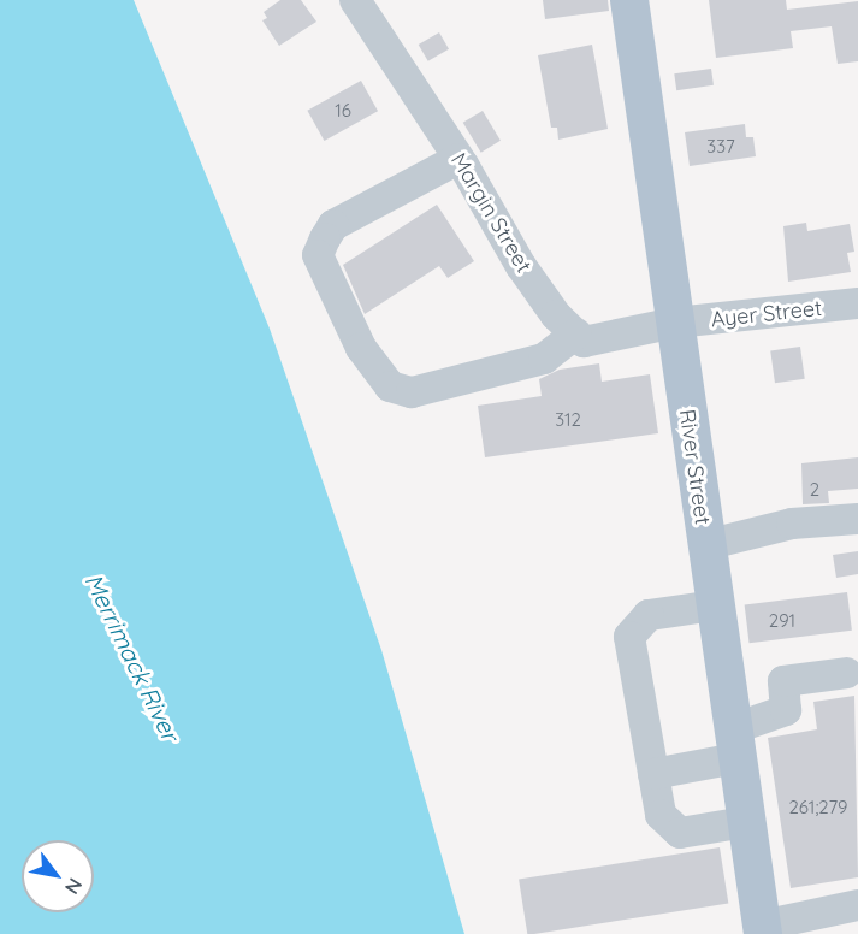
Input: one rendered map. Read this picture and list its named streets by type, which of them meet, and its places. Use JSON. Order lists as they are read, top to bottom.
{
  "streets": {
    "main road": ["River Street"],
    "street": ["Margin Street", "Ayer Street"]
  },
  "crossings": [
    ["Ayer Street", "River Street"]
  ],
  "water": ["Merrimack River"],
  "house_numbers": [
    "16",
    "337",
    "312",
    "2",
    "291",
    "261;279"
  ],
  "north": "bottom right"
}
